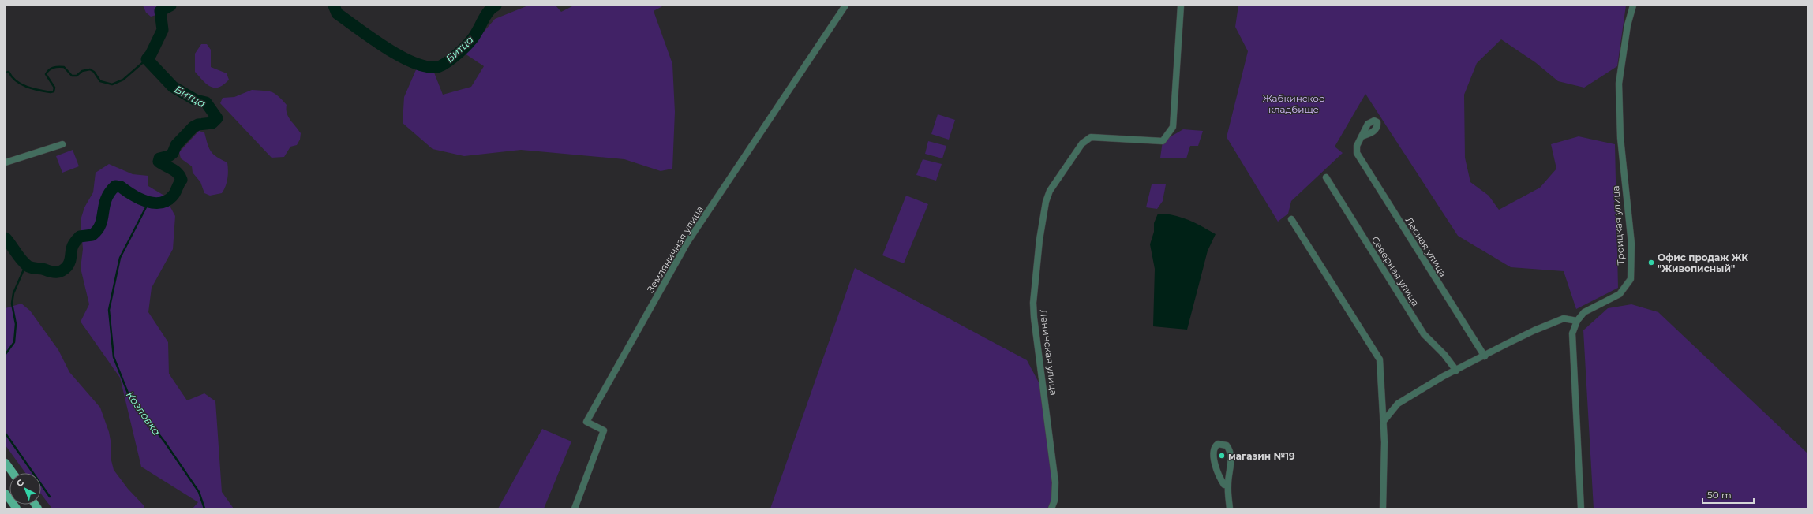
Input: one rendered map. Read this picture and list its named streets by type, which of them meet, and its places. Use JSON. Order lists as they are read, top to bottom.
{
  "streets": {
    "street": [
      "Троицкая улица",
      "Лесная улица",
      "Земляничная улица",
      "Северная улица",
      "Ленинская улица"
    ]
  },
  "water": ["Битца", "Козловка"],
  "parks": ["Жабкинское кладбище"],
  "places": ["Офис продаж ЖК \"Живописный\"", "магазин №19"],
  "scale_bar": "50 m",
  "north": "top left"
}
